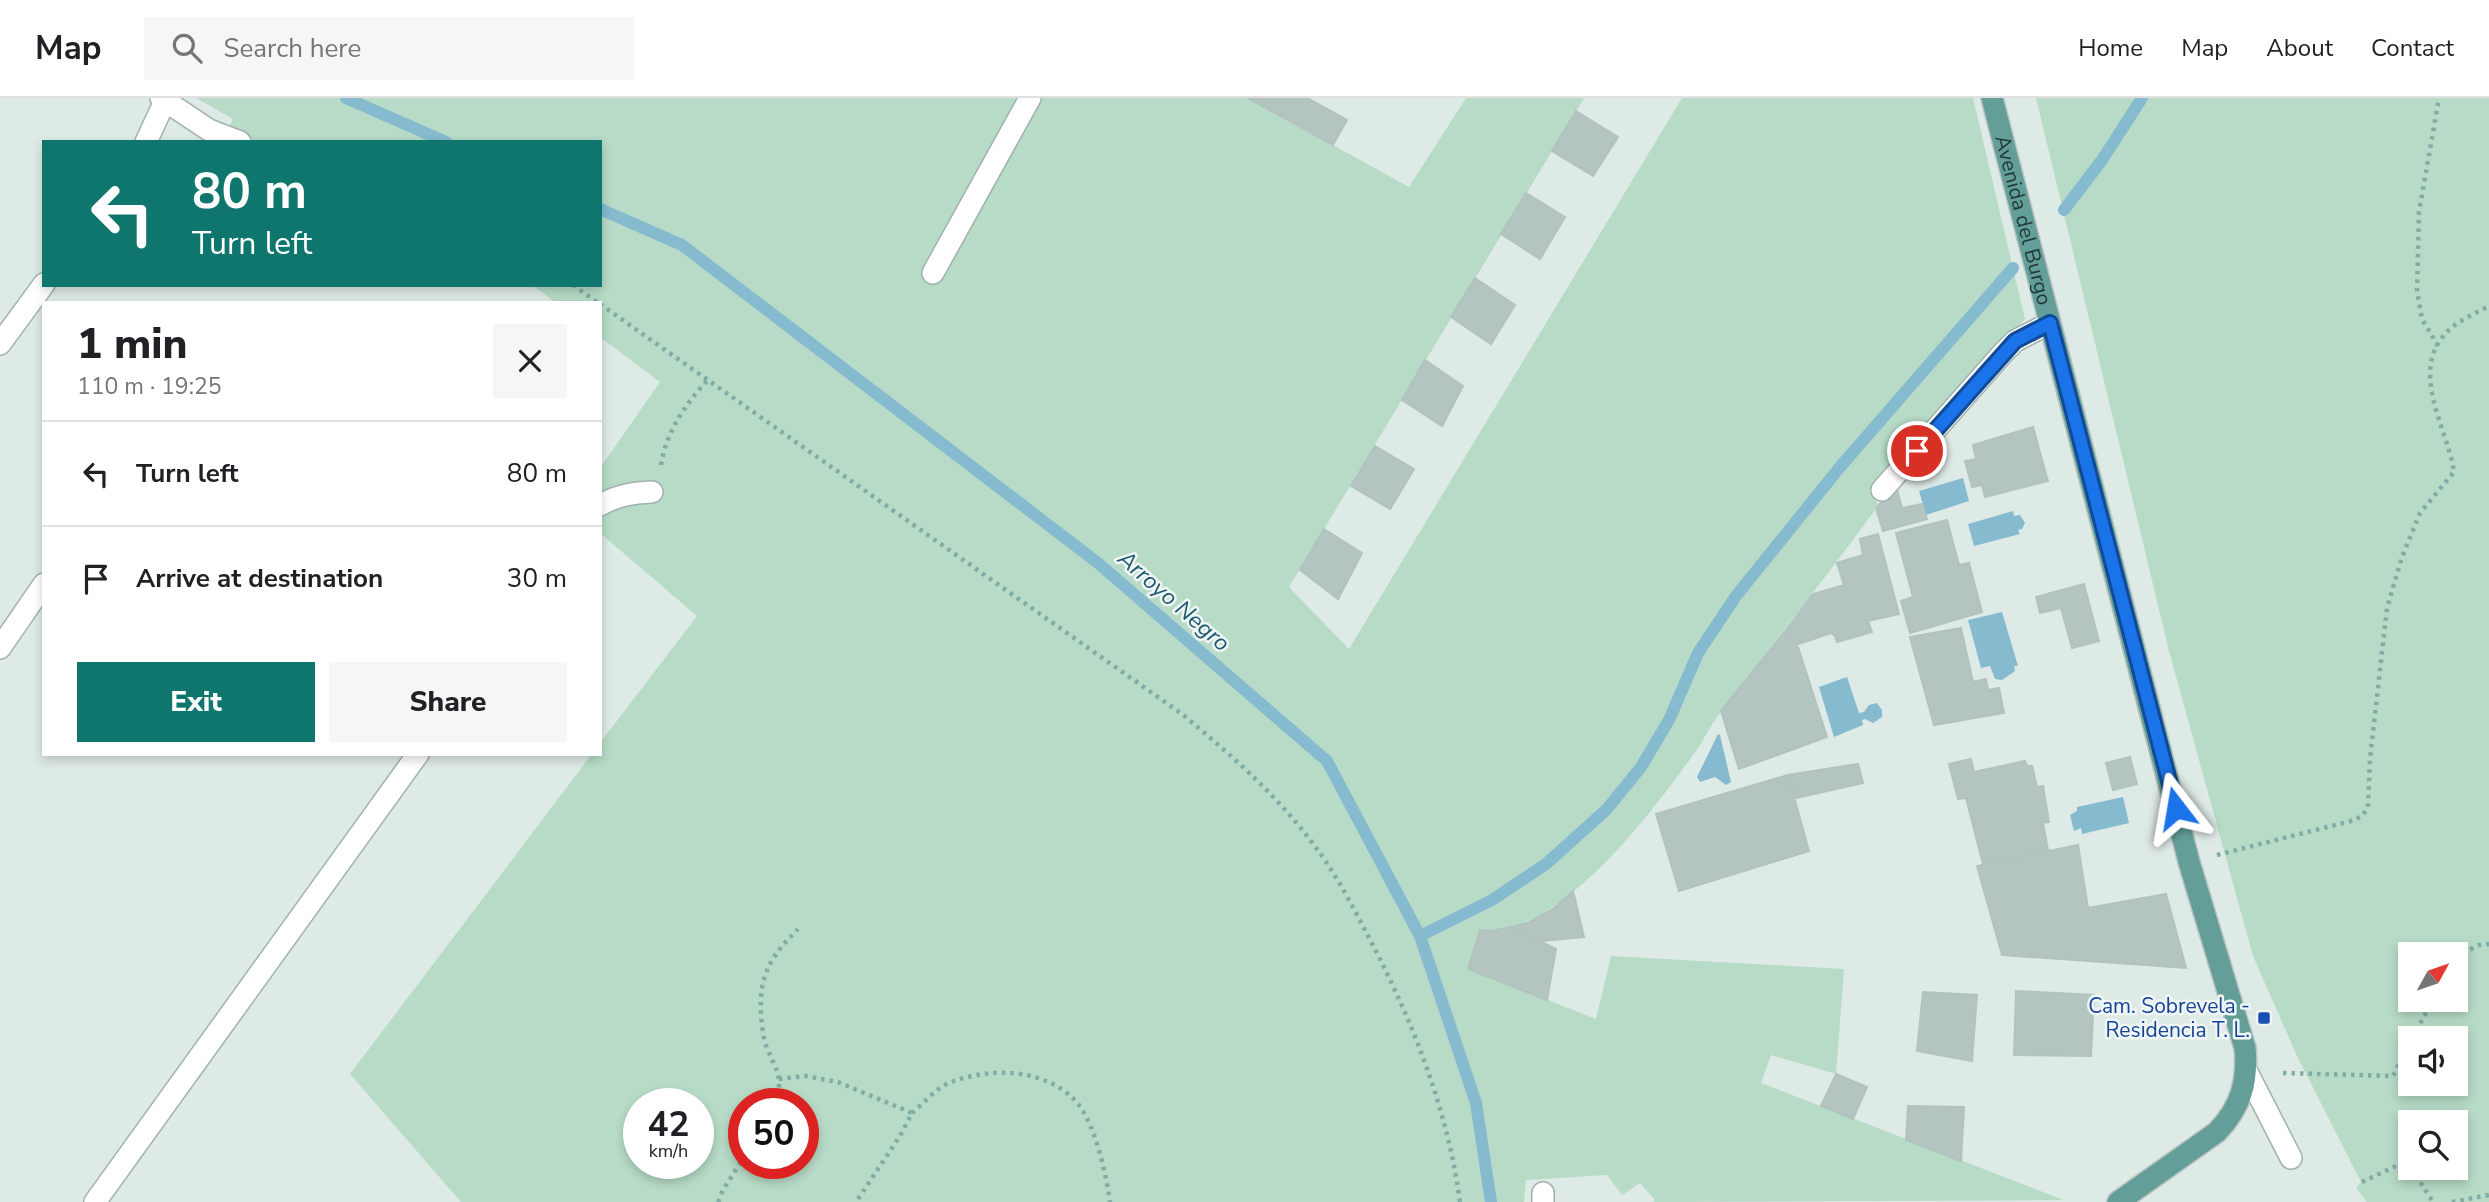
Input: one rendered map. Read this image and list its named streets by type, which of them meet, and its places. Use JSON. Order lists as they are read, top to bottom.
{
  "streets": {
    "main road": ["Avenida del Burgo"]
  },
  "water": ["Arroyo Negro"],
  "places": {
    "transit": ["Cam. Sobrevela - Residencia T. L."]
  },
  "north": "top right",
  "page": {
    "header": "Map",
    "search": "Search here",
    "nav": [
      "Home",
      "Map",
      "About",
      "Contact"
    ],
    "turn": ["80 m", "Turn left"],
    "heading": ["1 min", "110 m · 19:25"],
    "list": [
      {
        "name": "Turn left",
        "value": "80 m"
      },
      {
        "name": "Arrive at destination",
        "value": "30 m"
      }
    ],
    "buttons": ["Exit", "Share"],
    "speed": "42 km/h",
    "limit": "50"
  }
}
